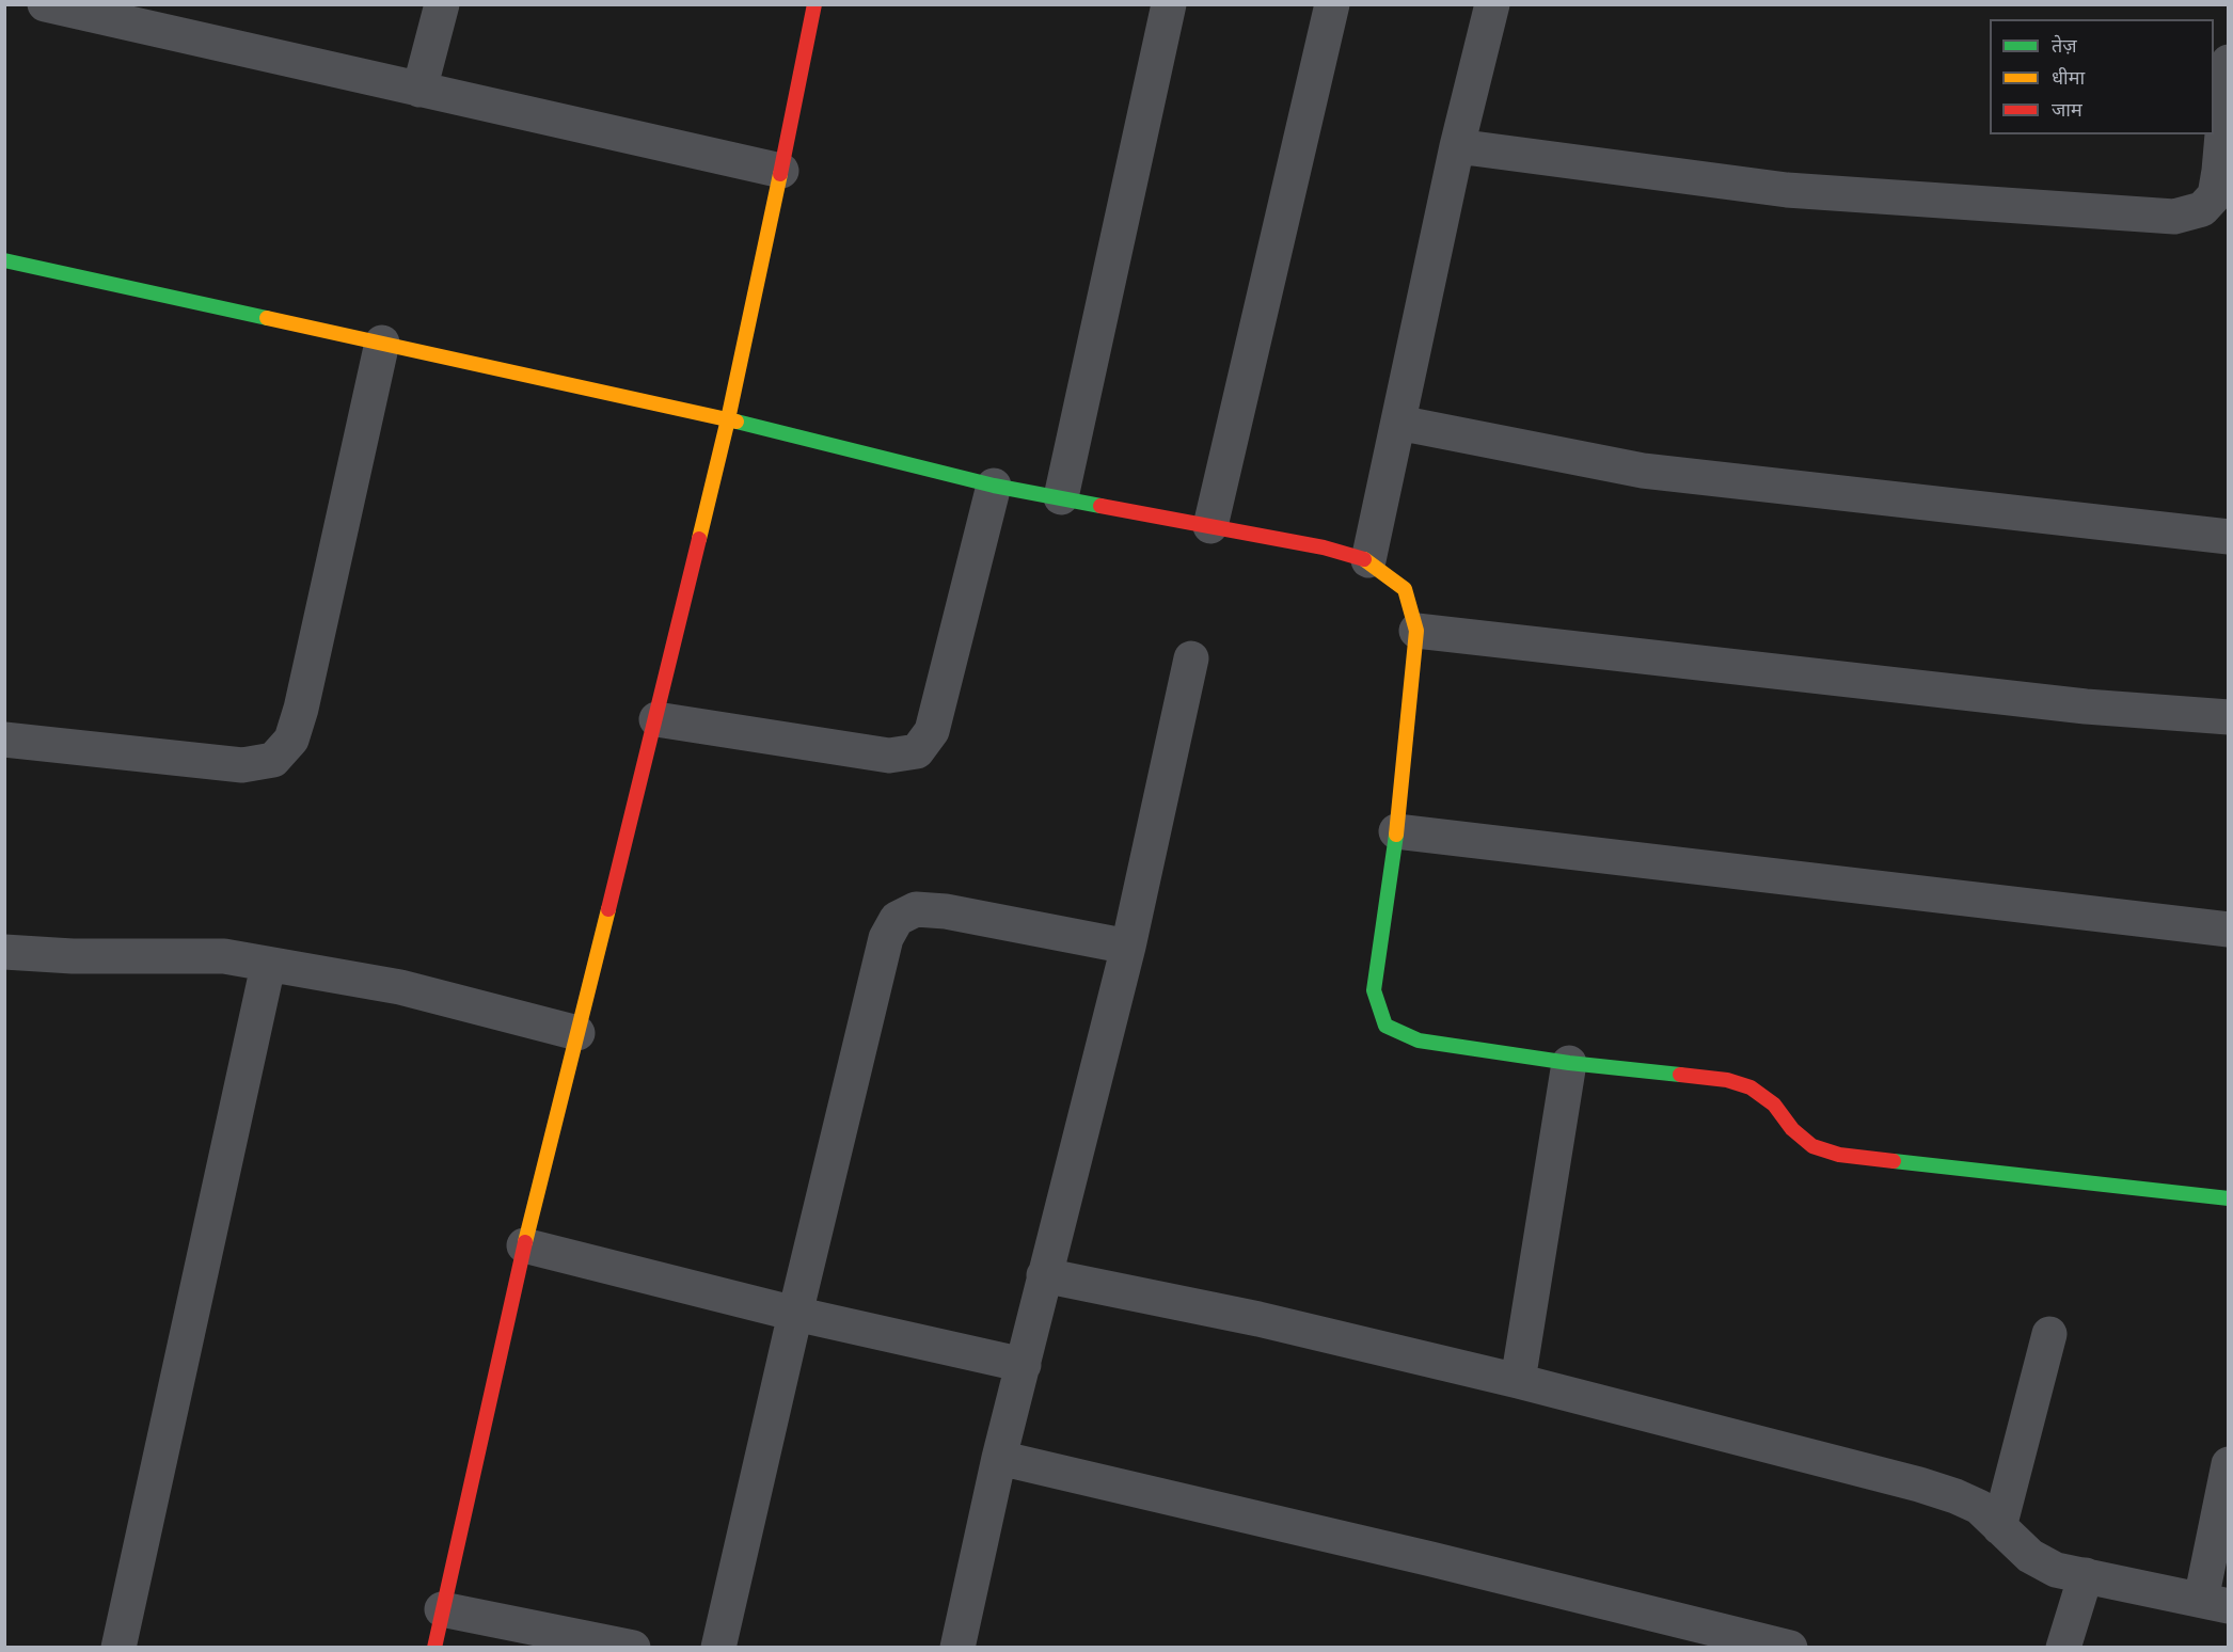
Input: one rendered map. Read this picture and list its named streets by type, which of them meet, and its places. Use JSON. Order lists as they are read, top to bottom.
{
  "legend": ["तेज़", "धीमा", "जाम"]
}
